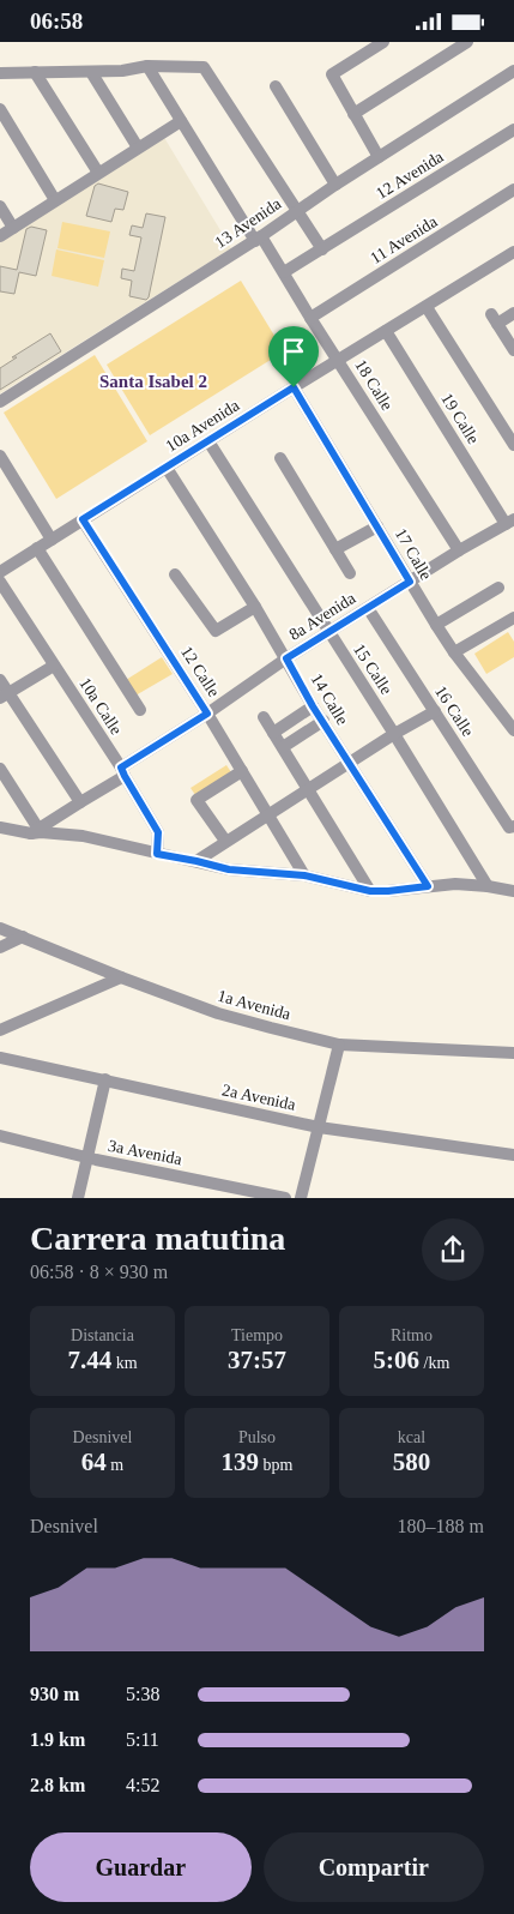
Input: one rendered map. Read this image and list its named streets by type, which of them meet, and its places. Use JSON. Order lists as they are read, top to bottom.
{
  "streets": {
    "street": [
      "12 Avenida",
      "13 Avenida",
      "11 Avenida",
      "18 Calle",
      "19 Calle",
      "10a Avenida",
      "17 Calle",
      "8a Avenida",
      "15 Calle",
      "12 Calle",
      "14 Calle",
      "10a Calle",
      "16 Calle",
      "1a Avenida",
      "2a Avenida",
      "3a Avenida"
    ]
  },
  "crossings": [
    ["12 Avenida", "18 Calle"],
    ["13 Avenida", "18 Calle"],
    ["11 Avenida", "18 Calle"],
    ["18 Calle", "10a Avenida"],
    ["18 Calle", "8a Avenida"],
    ["19 Calle", "10a Avenida"],
    ["19 Calle", "8a Avenida"],
    ["10a Avenida", "17 Calle"],
    ["10a Avenida", "15 Calle"],
    ["10a Avenida", "12 Calle"],
    ["10a Avenida", "14 Calle"],
    ["17 Calle", "8a Avenida"],
    ["8a Avenida", "15 Calle"],
    ["8a Avenida", "12 Calle"],
    ["8a Avenida", "14 Calle"],
    ["8a Avenida", "10a Calle"],
    ["8a Avenida", "16 Calle"]
  ],
  "districts": ["Santa Isabel 2"],
  "page": {
    "status": "06:58",
    "heading": ["Carrera matutina", "06:58 · 8 × 930 m"],
    "stats": [
      ["Distancia", "7.44 km"],
      ["Tiempo", "37:57"],
      ["Ritmo", "5:06 /km"],
      ["Desnivel", "64 m"],
      ["Pulso", "139 bpm"],
      ["kcal", "580"]
    ],
    "chart": ["Desnivel", "180–188 m"],
    "list": [
      {
        "name": "930 m",
        "note": "5:38"
      },
      {
        "name": "1.9 km",
        "note": "5:11"
      },
      {
        "name": "2.8 km",
        "note": "4:52"
      }
    ],
    "buttons": ["Guardar", "Compartir"]
  }
}
